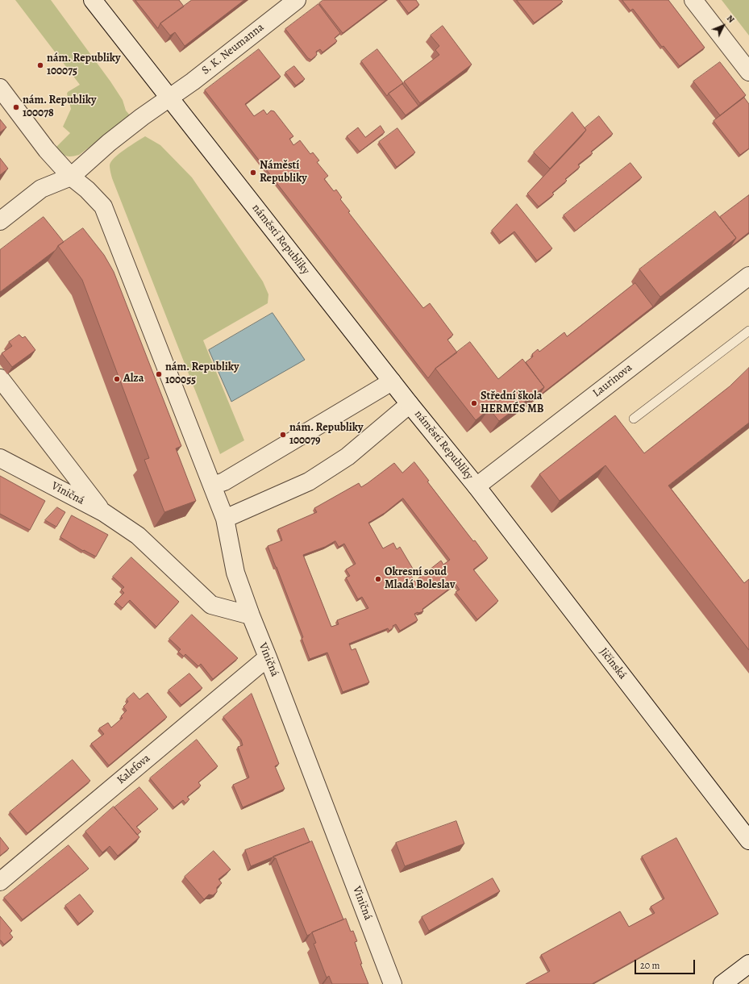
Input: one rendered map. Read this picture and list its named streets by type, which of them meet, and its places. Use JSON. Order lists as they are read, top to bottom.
{
  "streets": {
    "street": [
      "S. K. Neumanna",
      "náměstí Republiky",
      "Laurinova",
      "Viničná",
      "Jičínská",
      "Kalefova"
    ]
  },
  "crossings": [
    ["S. K. Neumanna", "náměstí Republiky"],
    ["náměstí Republiky", "Laurinova"],
    ["náměstí Republiky", "Jičínská"],
    ["Laurinova", "Jičínská"],
    ["Viničná", "Kalefova"]
  ],
  "places": [
    "nám. Republiky 100075",
    "nám. Republiky 100078",
    "Náměstí Republiky",
    "nám. Republiky 100055",
    "Alza",
    "Střední škola HERMÉS MB",
    "nám. Republiky 100079",
    "Okresní soud Mladá Boleslav"
  ],
  "scale_bar": "20 m",
  "north": "top right"
}
